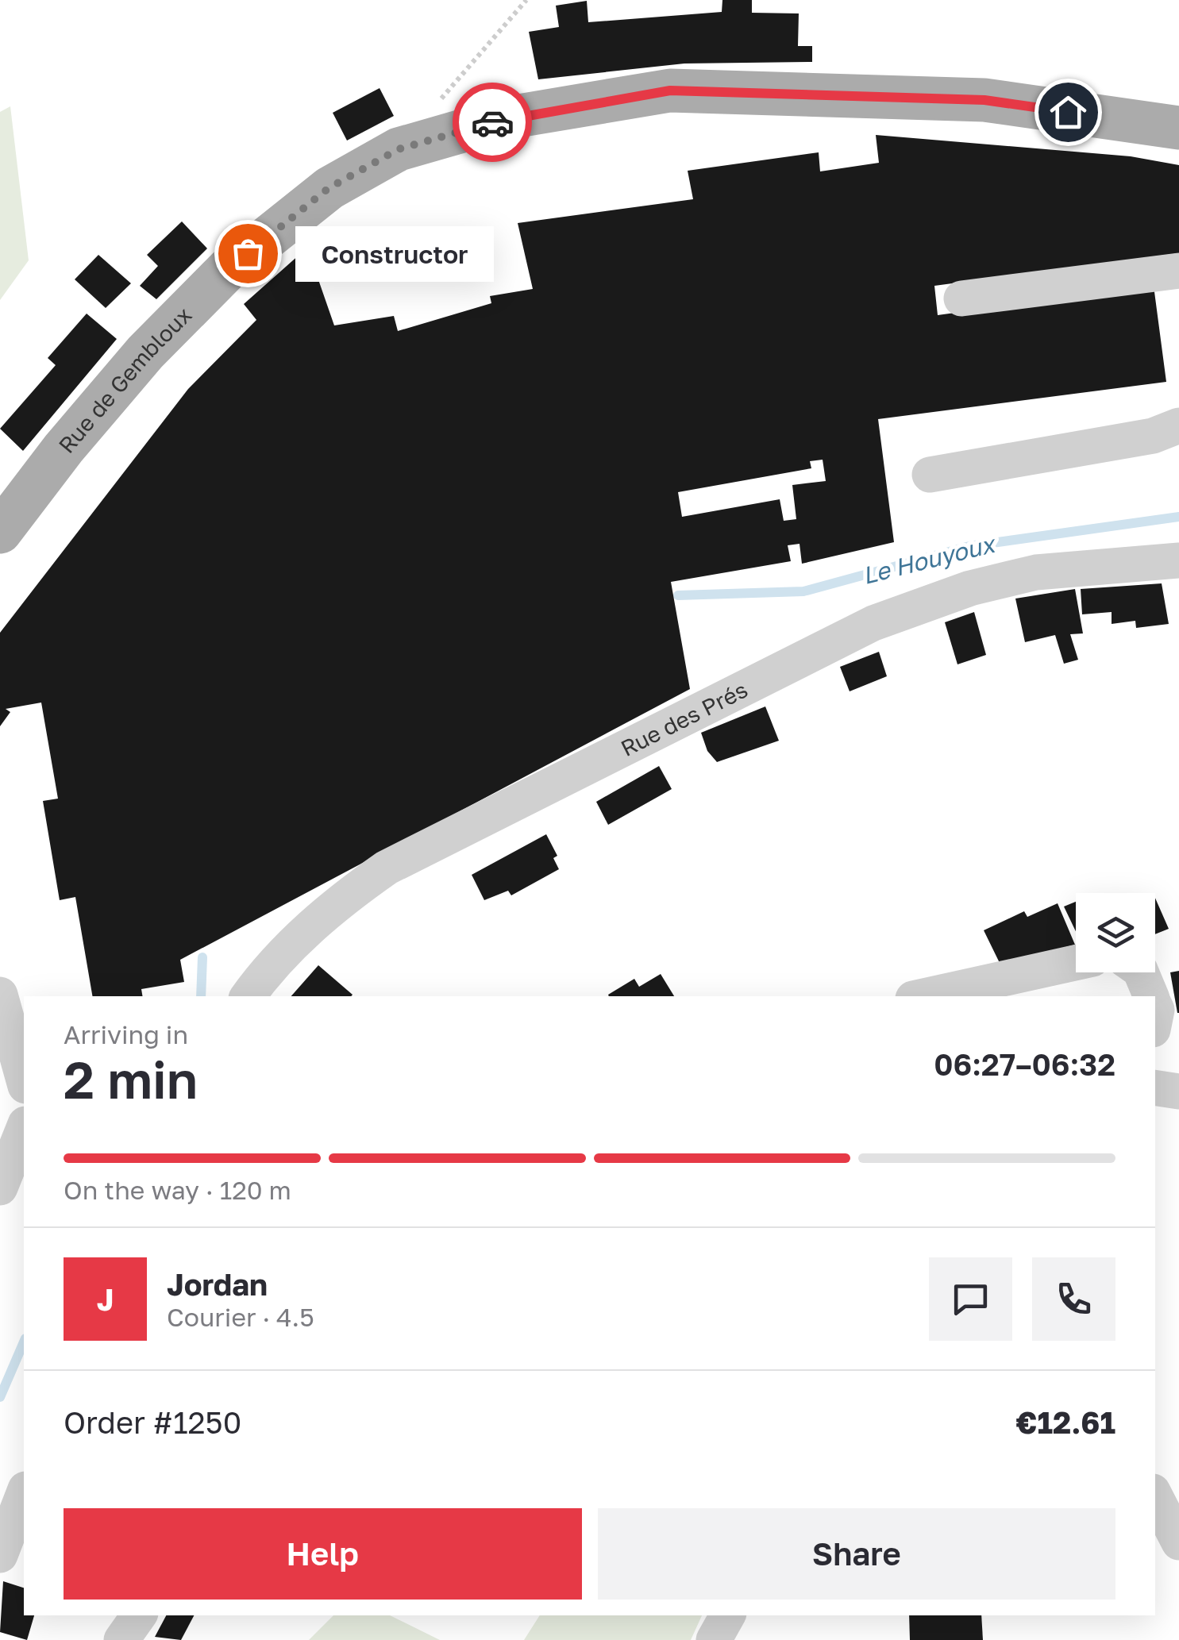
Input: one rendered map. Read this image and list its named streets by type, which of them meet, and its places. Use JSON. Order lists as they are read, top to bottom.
{
  "streets": {
    "main road": ["Rue de Gembloux"],
    "street": ["Rue des Prés"]
  },
  "water": ["Le Houyoux"],
  "places": ["Constructor"],
  "page": {
    "bubble": "Constructor",
    "heading": ["2 min", "Arriving in", "06:27–06:32"],
    "panel": [
      "Jordan",
      "Courier · 4.5",
      "Order #1250",
      "€12.61"
    ],
    "bar": "On the way · 120 m",
    "round": "J",
    "buttons": ["Help", "Share"]
  }
}
